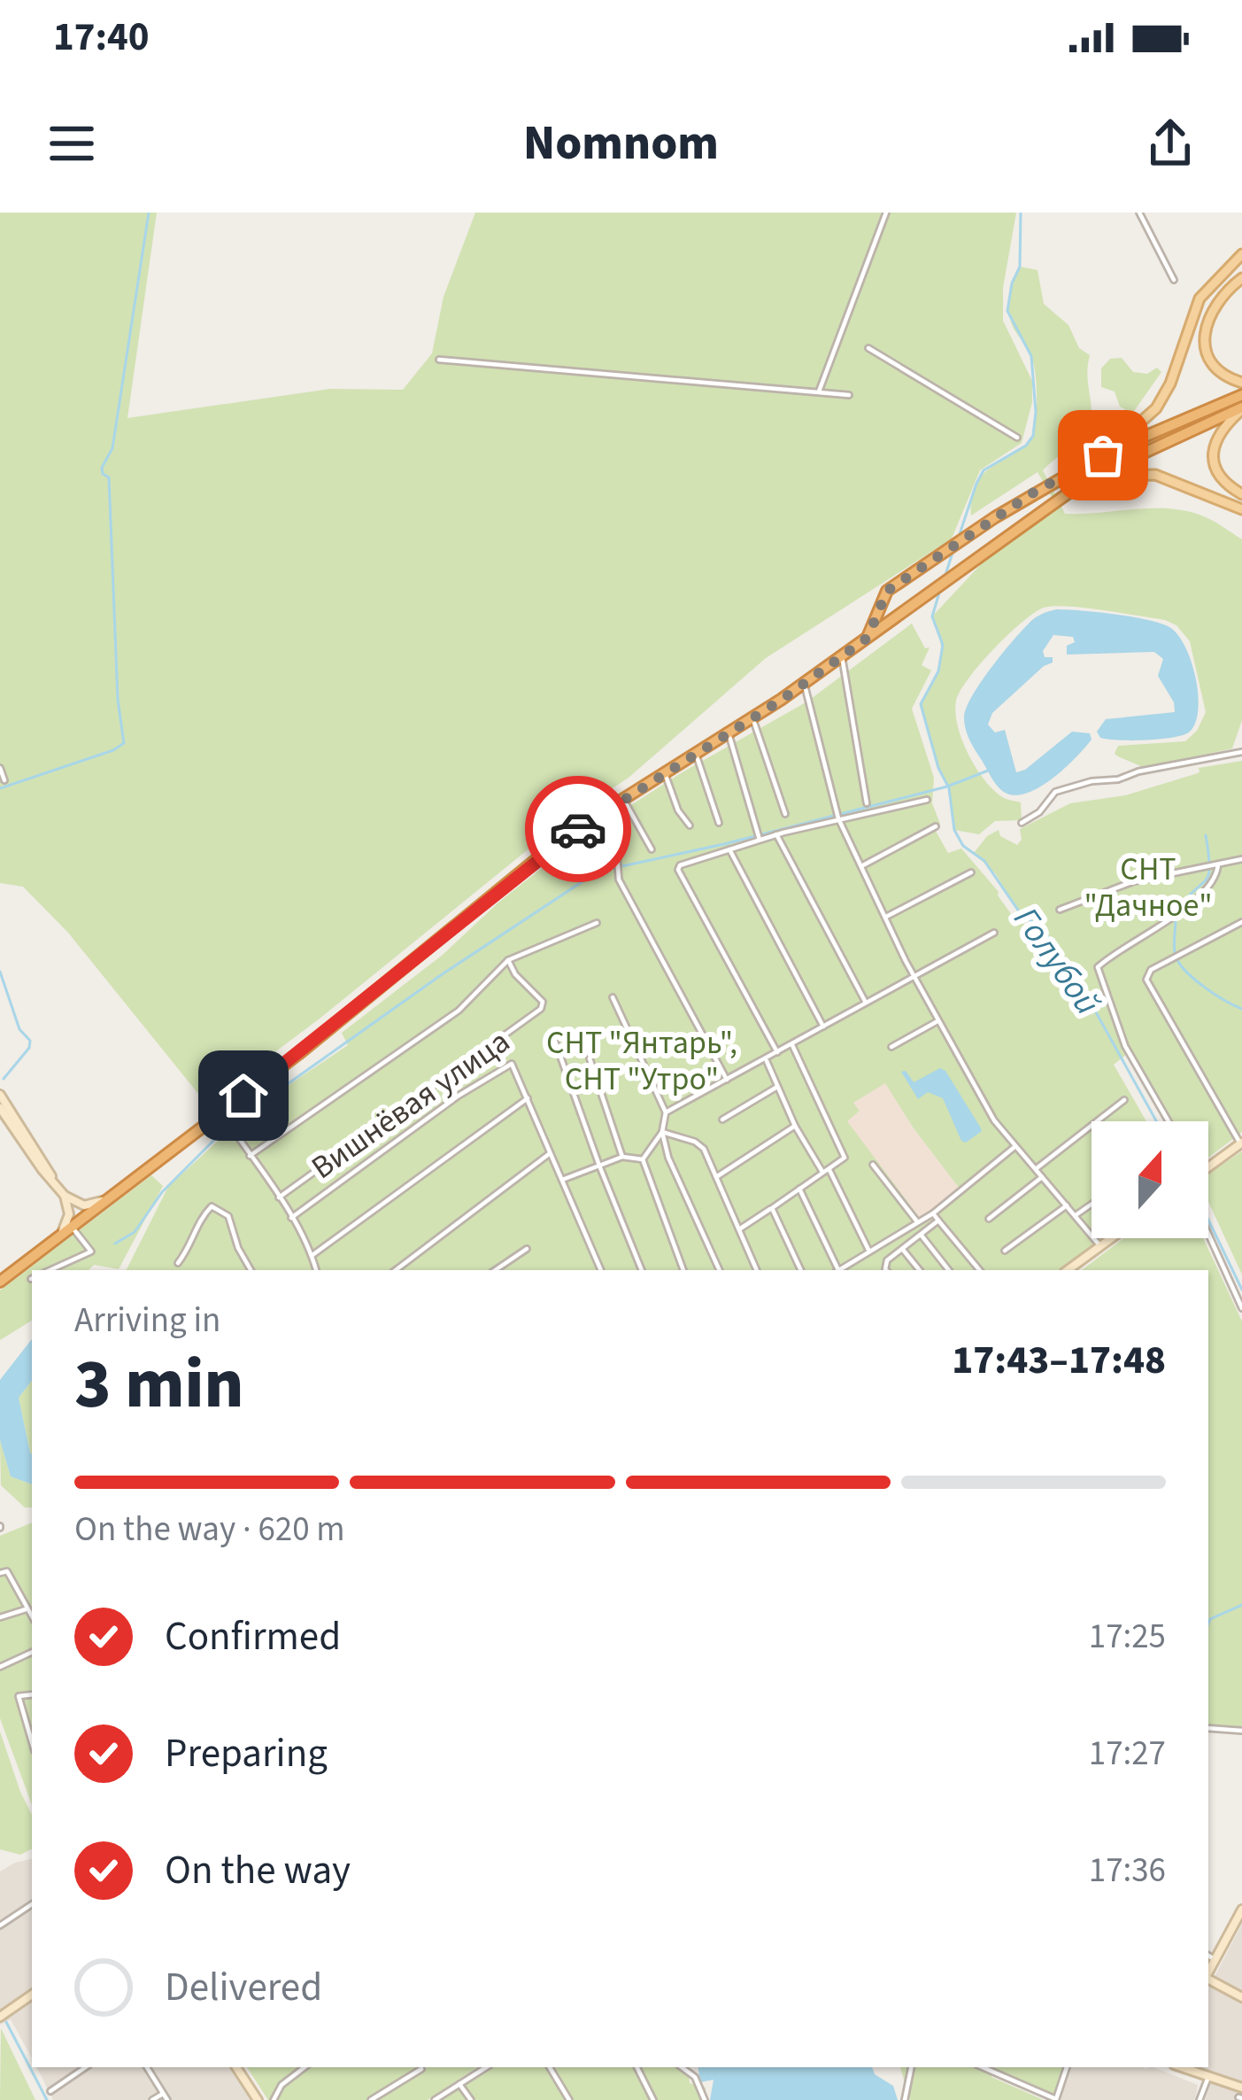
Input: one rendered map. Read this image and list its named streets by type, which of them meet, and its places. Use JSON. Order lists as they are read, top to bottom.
{
  "streets": {
    "street": ["Вишнёвая улица"]
  },
  "water": ["Голубой"],
  "parks": ["СНТ \"Дачное\"", "СНТ \"Янтарь\", СНТ \"Утро\""],
  "north": "top",
  "page": {
    "status": "17:40",
    "header": "Nomnom",
    "heading": ["3 min", "Arriving in", "17:43–17:48"],
    "bar": "On the way · 620 m",
    "list": [
      ["Confirmed", "17:25"],
      ["Preparing", "17:27"],
      ["On the way", "17:36"],
      "Delivered"
    ]
  }
}
